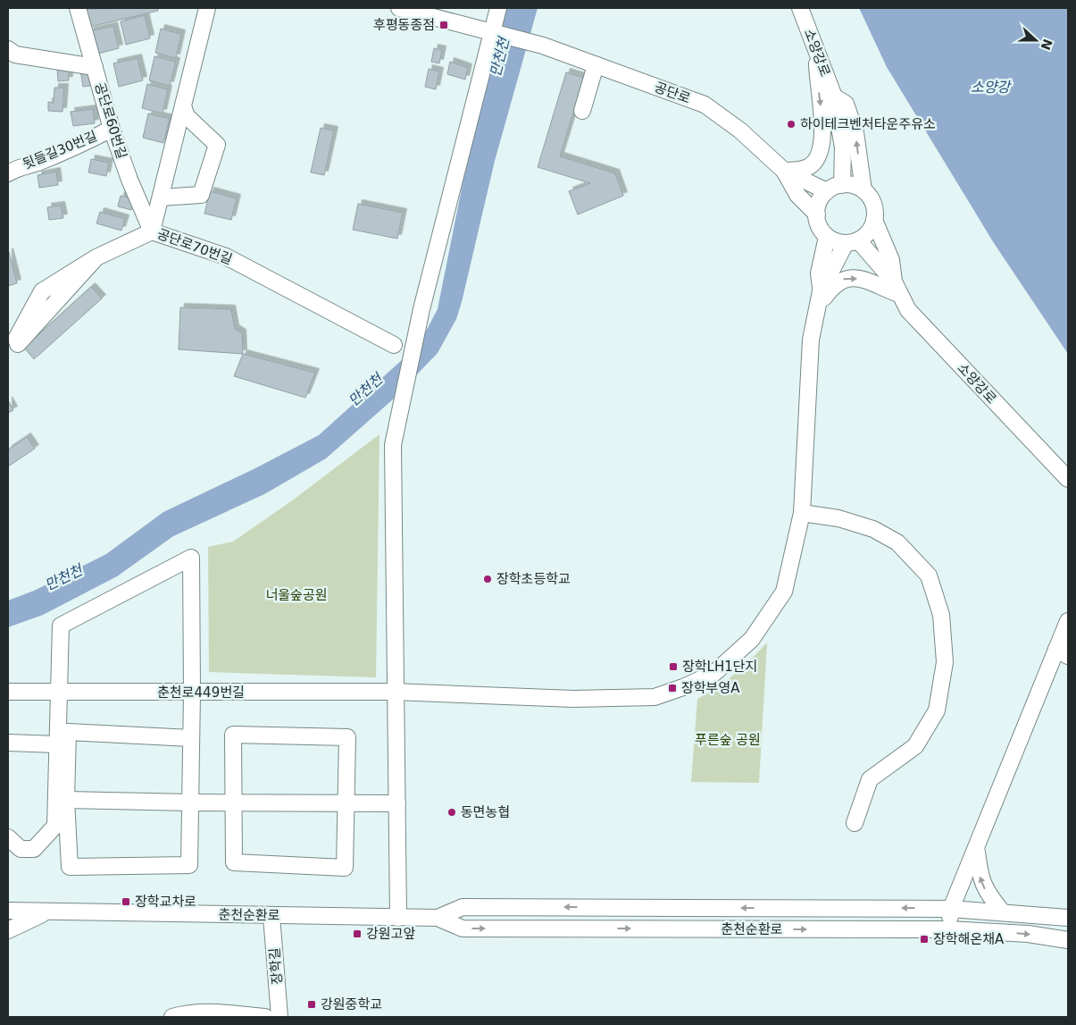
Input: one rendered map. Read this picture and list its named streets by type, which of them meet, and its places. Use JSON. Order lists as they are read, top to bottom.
{
  "streets": {
    "street": [
      "소양강로",
      "공단로",
      "공단로60번길",
      "뒷들길30번길",
      "공단로70번길",
      "춘천로449번길",
      "춘천순환로",
      "장학길"
    ]
  },
  "crossings": [
    ["소양강로", "공단로"],
    ["공단로60번길", "뒷들길30번길"],
    ["공단로60번길", "공단로70번길"],
    ["춘천순환로", "장학길"]
  ],
  "water": ["만천천", "소양강"],
  "parks": ["너울숲공원", "푸른숲 공원"],
  "places": {
    "transit": [
      "후평동종점",
      "장학LH1단지",
      "장학부영A",
      "장학교차로",
      "강원고앞",
      "장학해온채A",
      "강원중학교"
    ],
    "other": ["하이테크벤처타운주유소", "장학초등학교", "동면농협"]
  },
  "north": "right"
}
